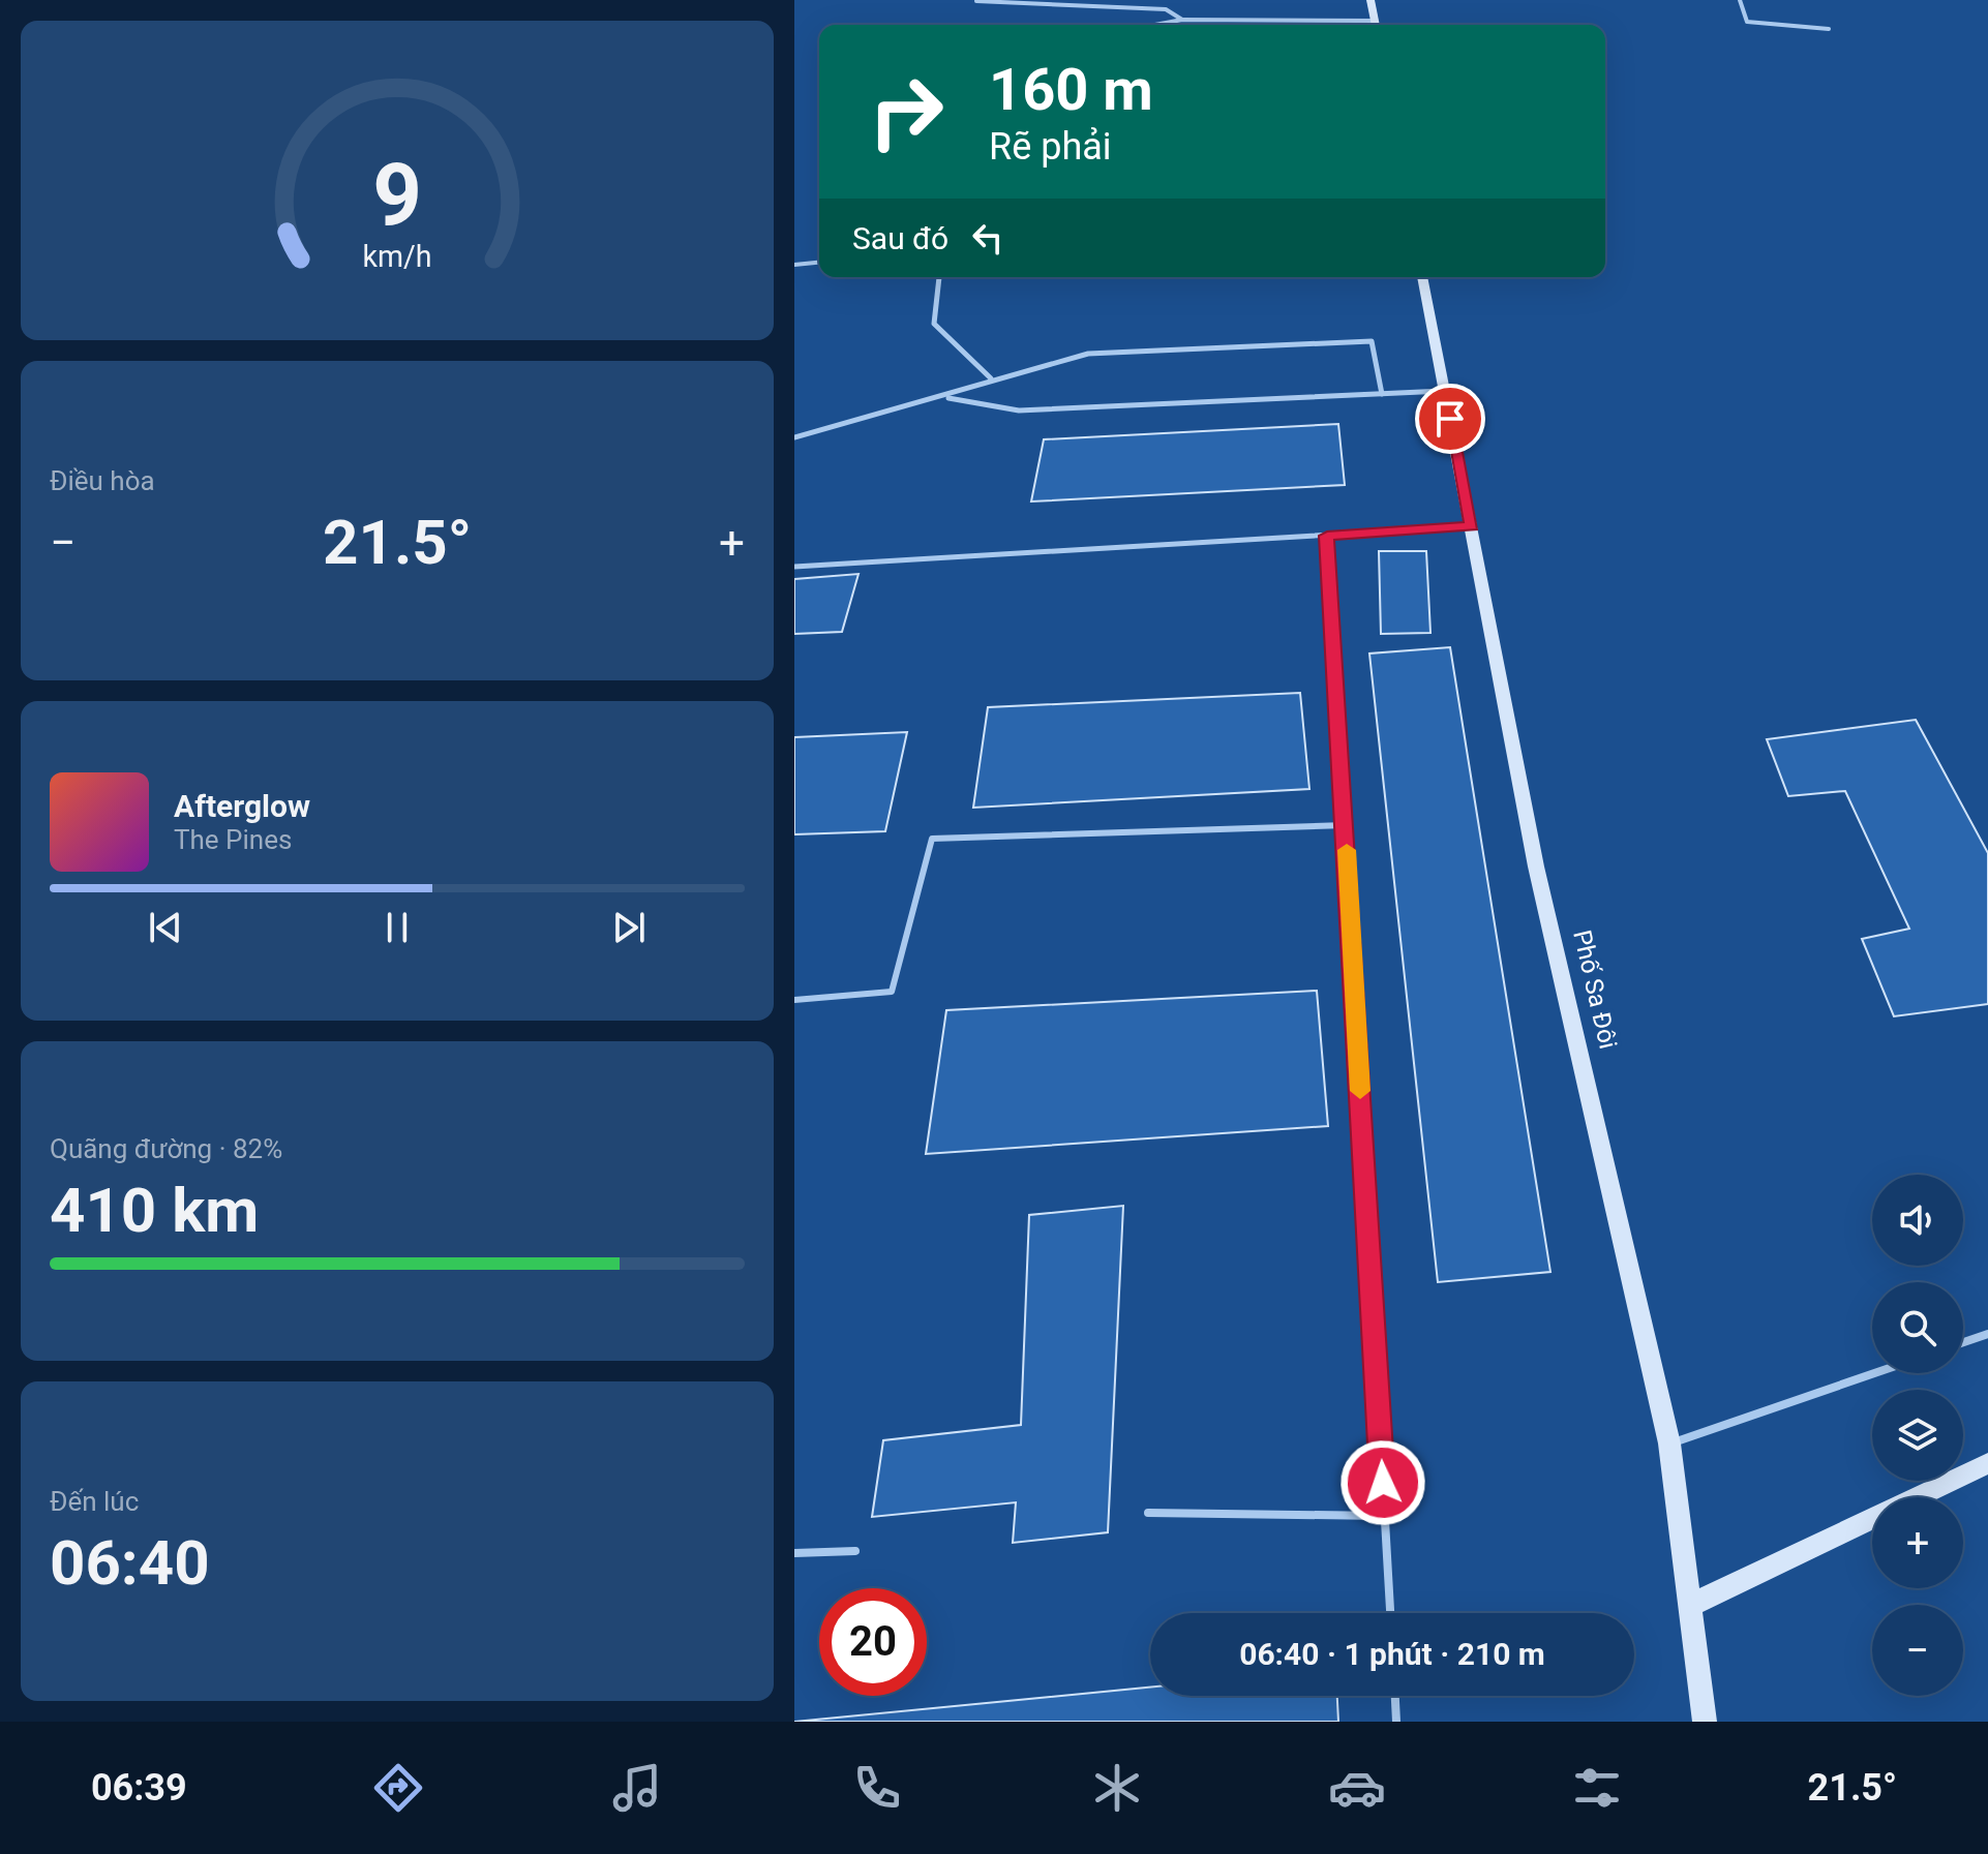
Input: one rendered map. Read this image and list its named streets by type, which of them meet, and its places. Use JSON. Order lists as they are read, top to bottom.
{
  "streets": {
    "street": ["Phố Sa Đôi"]
  },
  "page": {
    "turn": ["160 m", "Rẽ phải"],
    "then": "Sau đó",
    "tile": [
      "Điều hòa",
      ["Quãng đường · 82%", "410 km"],
      ["Đến lúc", "06:40"]
    ],
    "heat": ["−", "21.5°", "+"],
    "song": ["Afterglow", "The Pines"],
    "map_buttons": ["+", "−"],
    "limit": "20",
    "trip": "06:40 · 1 phút · 210 m",
    "tabs": ["06:39", "21.5°"],
    "gauge": ["9", "km/h"]
  }
}
